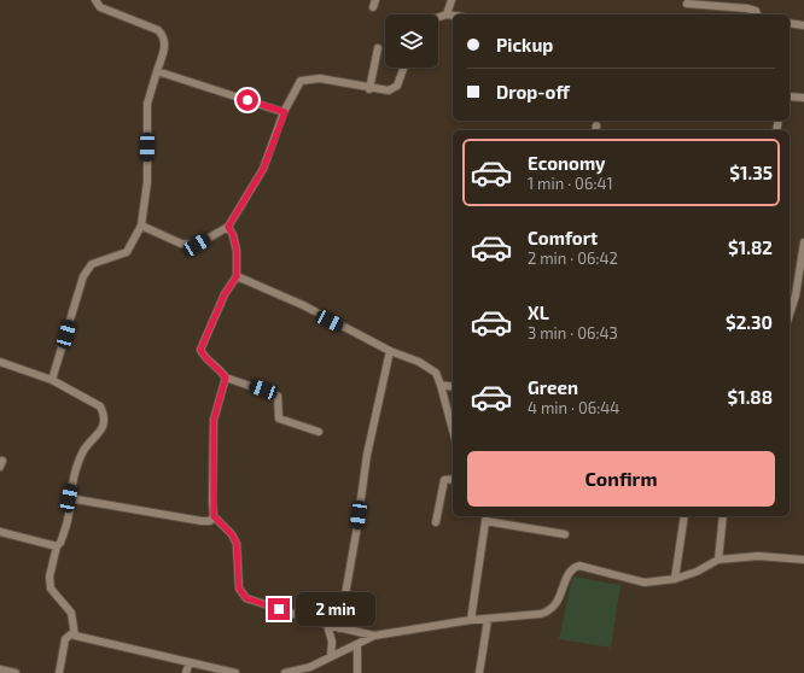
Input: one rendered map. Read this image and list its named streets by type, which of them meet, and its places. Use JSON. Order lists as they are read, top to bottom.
{
  "page": {
    "banner": ["Pickup", "Drop-off"],
    "list": [
      {
        "name": "Economy",
        "note": "1 min · 06:41",
        "value": "$1.35"
      },
      {
        "name": "Comfort",
        "note": "2 min · 06:42",
        "value": "$1.82"
      },
      {
        "name": "XL",
        "note": "3 min · 06:43",
        "value": "$2.30"
      },
      {
        "name": "Green",
        "note": "4 min · 06:44",
        "value": "$1.88"
      }
    ],
    "buttons": "Confirm",
    "bubble": "2 min"
  }
}
